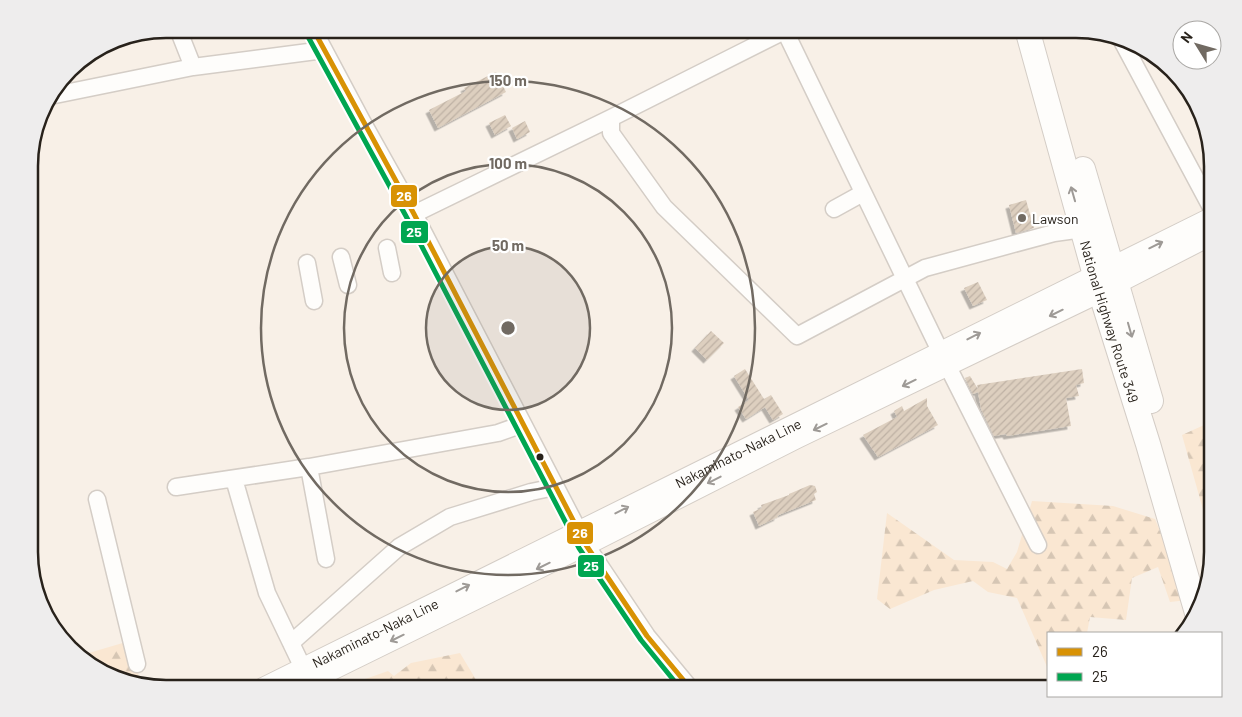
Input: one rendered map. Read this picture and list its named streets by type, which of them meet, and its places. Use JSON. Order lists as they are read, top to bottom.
{
  "streets": {
    "highway": ["National Highway Route 349"],
    "main road": ["Nakaminato-Naka Line"]
  },
  "crossings": [
    ["National Highway Route 349", "Nakaminato-Naka Line"]
  ],
  "places": ["Lawson"],
  "lines": ["transit line 26", "transit line 25"],
  "legend": ["26", "25"],
  "north": "top left",
  "rings": ["150 m", "100 m", "50 m"]
}
